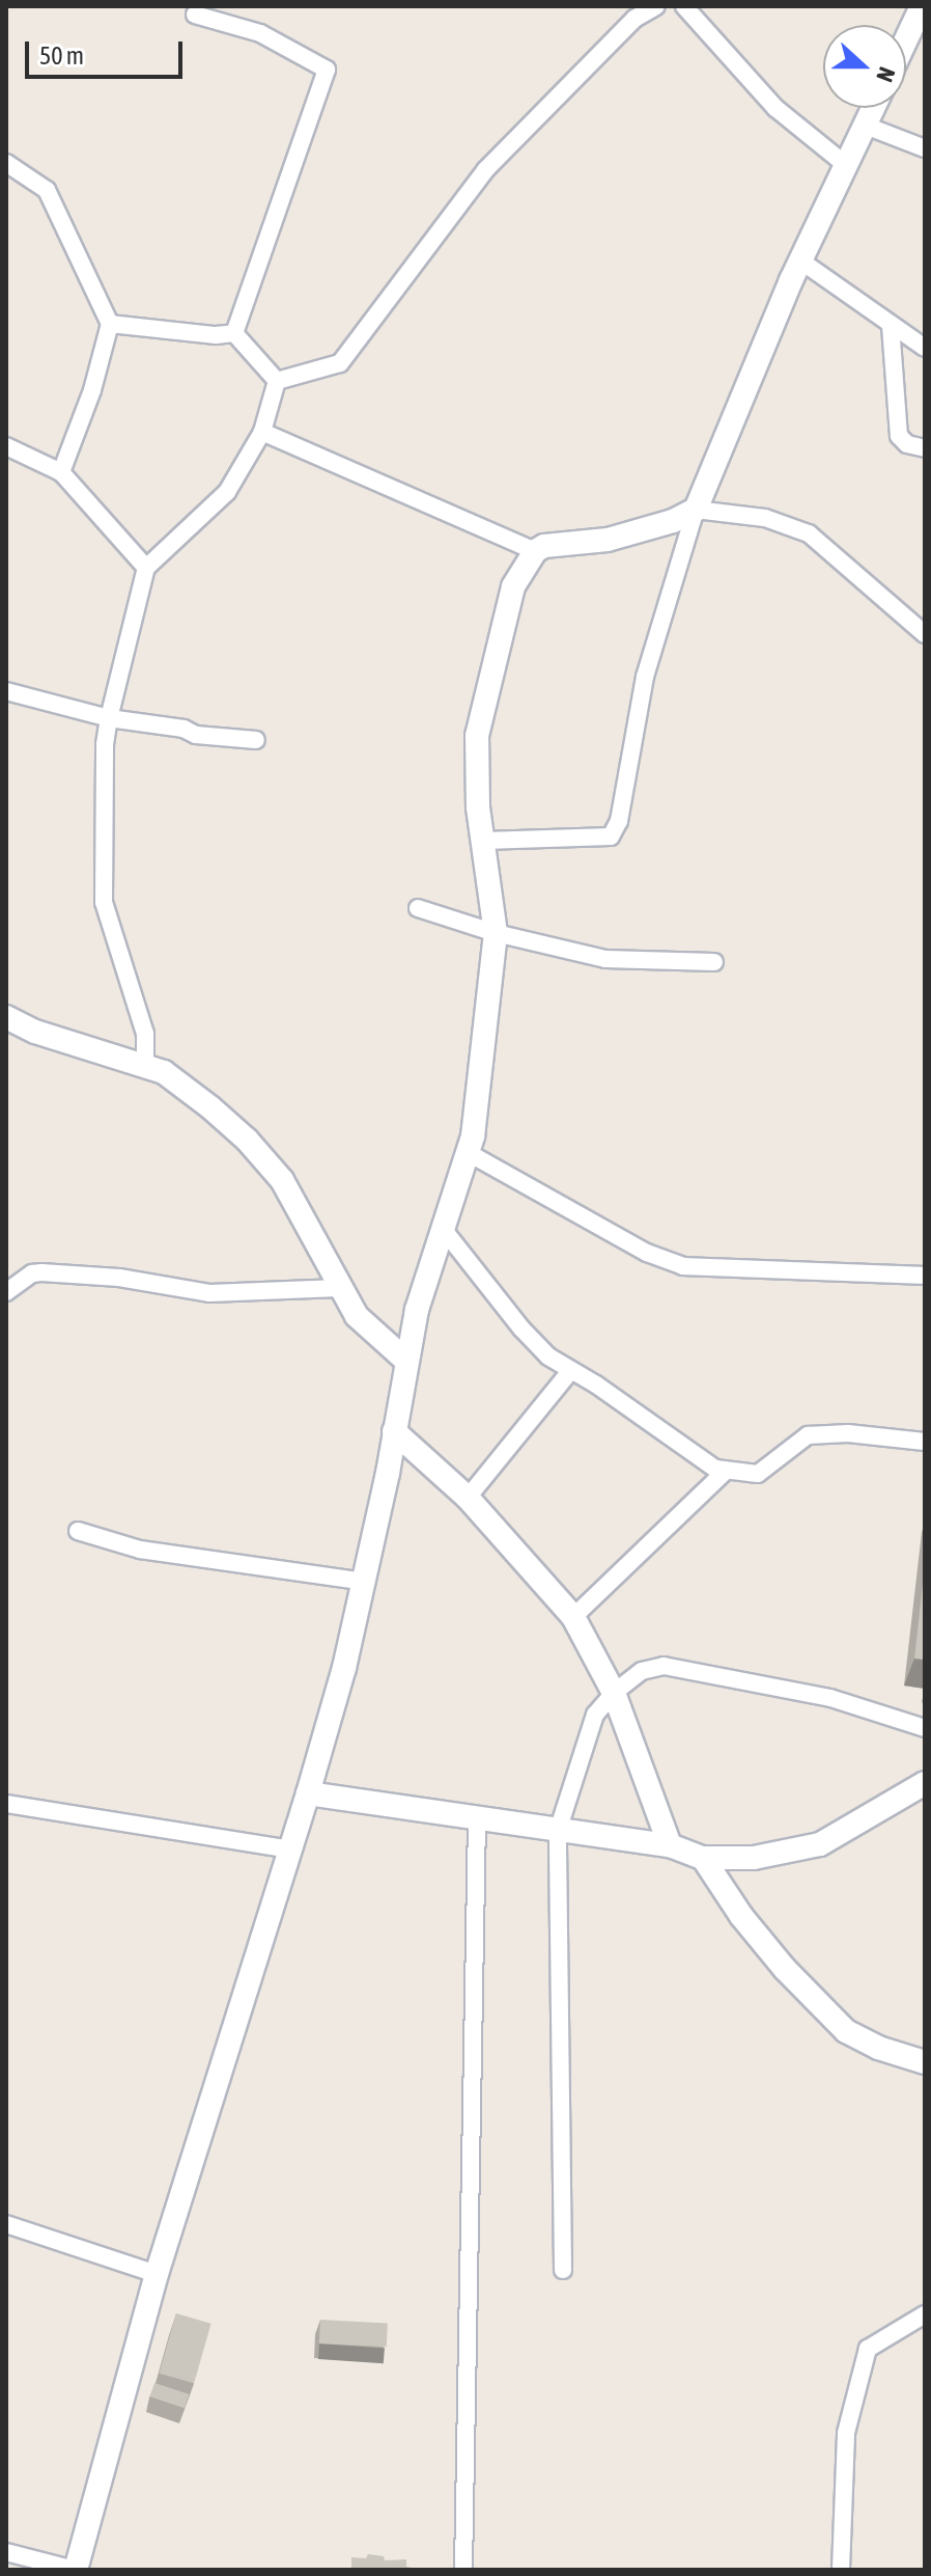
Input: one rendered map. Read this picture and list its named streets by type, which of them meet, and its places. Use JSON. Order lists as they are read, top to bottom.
{
  "scale_bar": "50 m",
  "north": "right"
}
